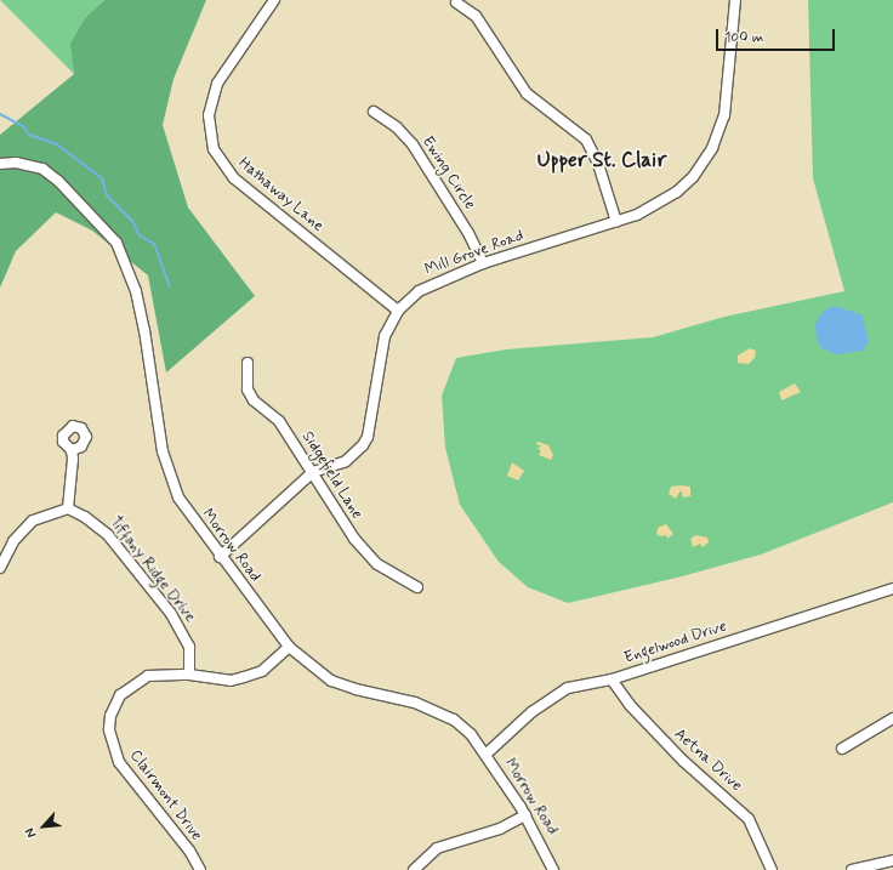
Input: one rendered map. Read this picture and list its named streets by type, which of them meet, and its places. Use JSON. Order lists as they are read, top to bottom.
{
  "streets": {
    "street": [
      "Ewing Circle",
      "Hathaway Lane",
      "Mill Grove Road",
      "Sidgefield Lane",
      "Morrow Road",
      "Tiffany Ridge Drive",
      "Engelwood Drive",
      "Aetna Drive",
      "Clairmont Drive"
    ]
  },
  "crossings": [
    ["Ewing Circle", "Mill Grove Road"],
    ["Hathaway Lane", "Mill Grove Road"],
    ["Mill Grove Road", "Sidgefield Lane"],
    ["Mill Grove Road", "Morrow Road"],
    ["Morrow Road", "Engelwood Drive"],
    ["Morrow Road", "Clairmont Drive"],
    ["Tiffany Ridge Drive", "Clairmont Drive"],
    ["Engelwood Drive", "Aetna Drive"]
  ],
  "districts": ["Upper St. Clair"],
  "scale_bar": "100 m",
  "north": "bottom left"
}
